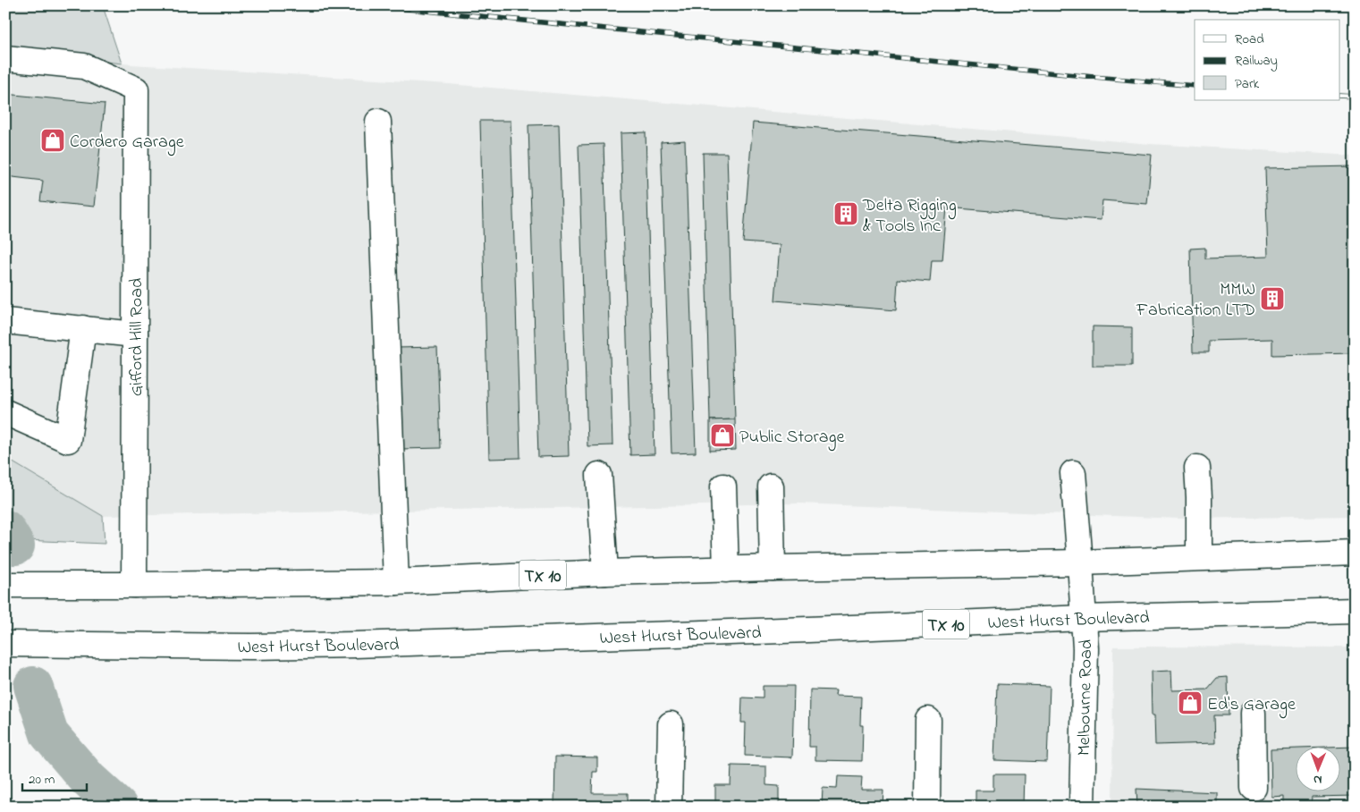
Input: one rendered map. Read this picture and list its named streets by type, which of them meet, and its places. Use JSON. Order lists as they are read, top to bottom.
{
  "streets": {
    "main road": [
      "Gifford Hill Road",
      "TX 10",
      "West Hurst Boulevard",
      "Melbourne Road"
    ]
  },
  "crossings": [
    ["Gifford Hill Road", "TX 10"],
    ["TX 10", "Melbourne Road"],
    ["West Hurst Boulevard", "Melbourne Road"]
  ],
  "places": {
    "shop": ["Cordero Garage", "Public Storage", "Ed's Garage"],
    "building": ["Delta Rigging & Tools Inc", "MMW Fabrication LTD"]
  },
  "legend": ["Road", "Railway", "Park"],
  "scale_bar": "20 m",
  "north": "bottom"
}
